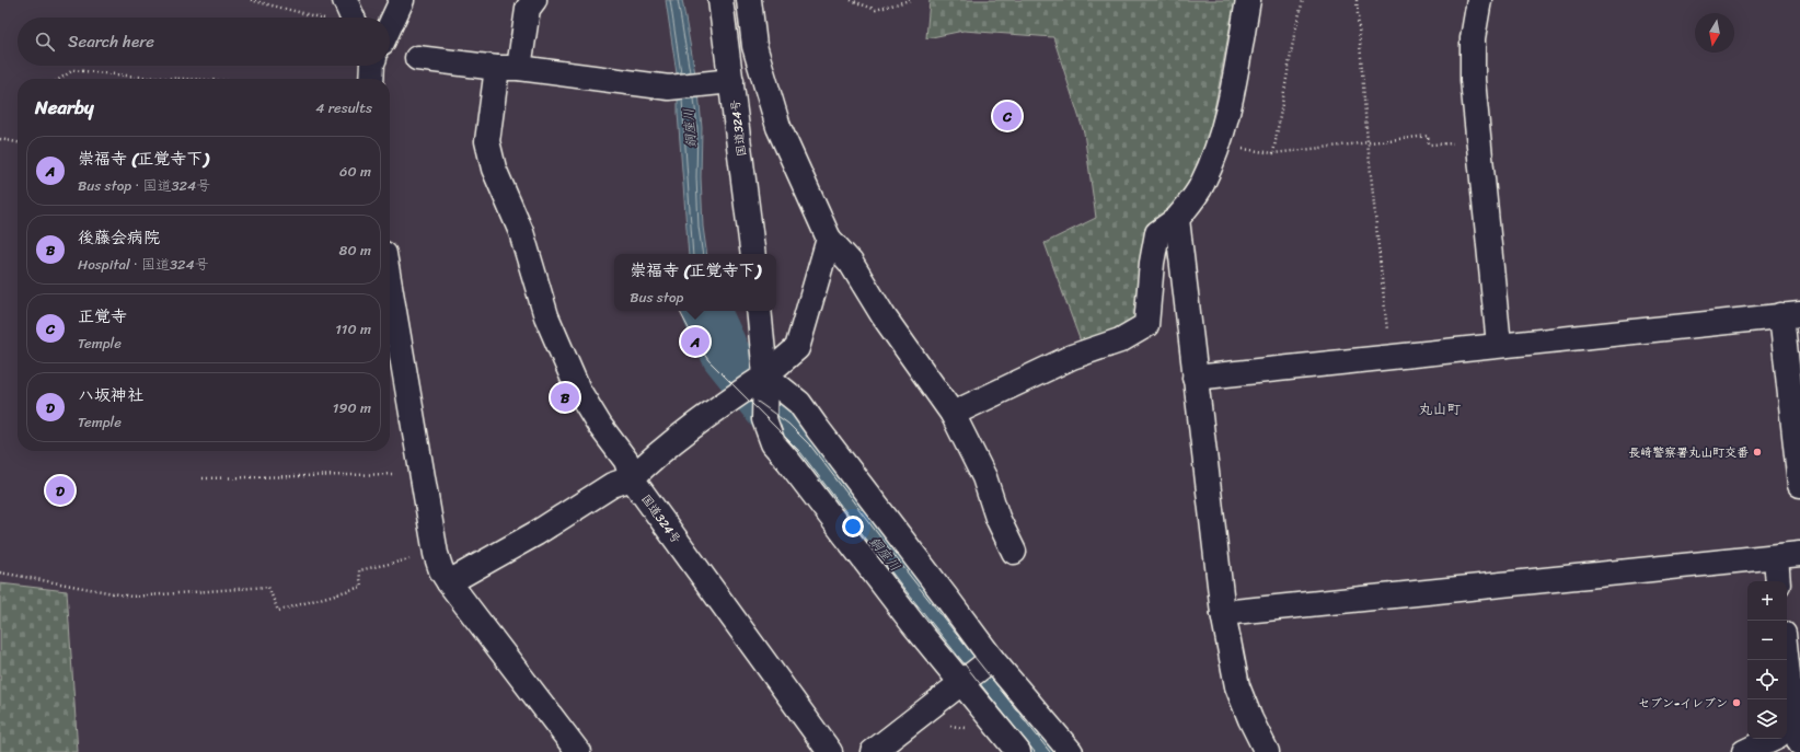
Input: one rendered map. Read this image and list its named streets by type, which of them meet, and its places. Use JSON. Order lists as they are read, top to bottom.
{
  "streets": {
    "main road": ["国道324号"]
  },
  "districts": ["丸山町"],
  "water": ["銅座川"],
  "places": ["長崎警察署丸山町交番", "セブン-イレブン"],
  "north": "bottom",
  "page": {
    "search": "Search here",
    "heading": ["Nearby", "4 results"],
    "pins": [
      "C",
      "A",
      "B",
      "D"
    ],
    "list": [
      {
        "mark": "A",
        "name": "崇福寺 (正覚寺下)",
        "note": "Bus stop · 国道324号",
        "value": "60 m"
      },
      {
        "mark": "B",
        "name": "後藤会病院",
        "note": "Hospital · 国道324号",
        "value": "80 m"
      },
      {
        "mark": "C",
        "name": "正覚寺",
        "note": "Temple",
        "value": "110 m"
      },
      {
        "mark": "D",
        "name": "ハ坂神社",
        "note": "Temple",
        "value": "190 m"
      }
    ],
    "popup": ["崇福寺 (正覚寺下)", "Bus stop"],
    "map_buttons": ["+", "−"]
  }
}
